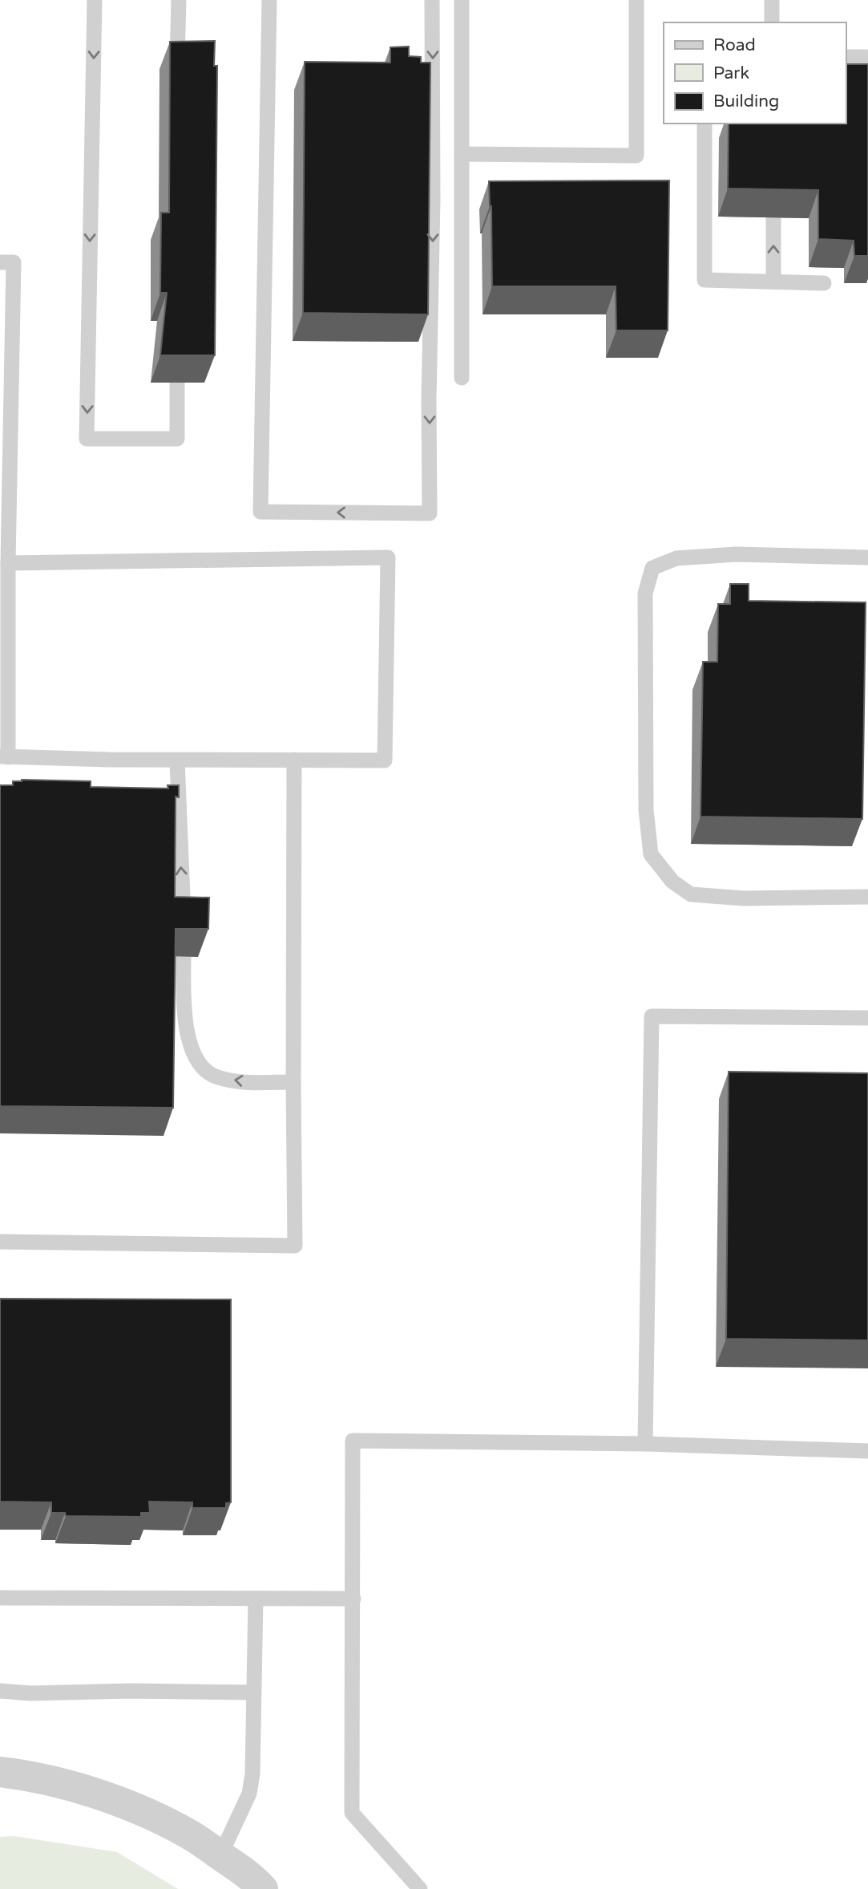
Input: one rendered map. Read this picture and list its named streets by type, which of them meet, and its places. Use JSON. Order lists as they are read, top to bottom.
{
  "legend": ["Road", "Park", "Building"]
}
